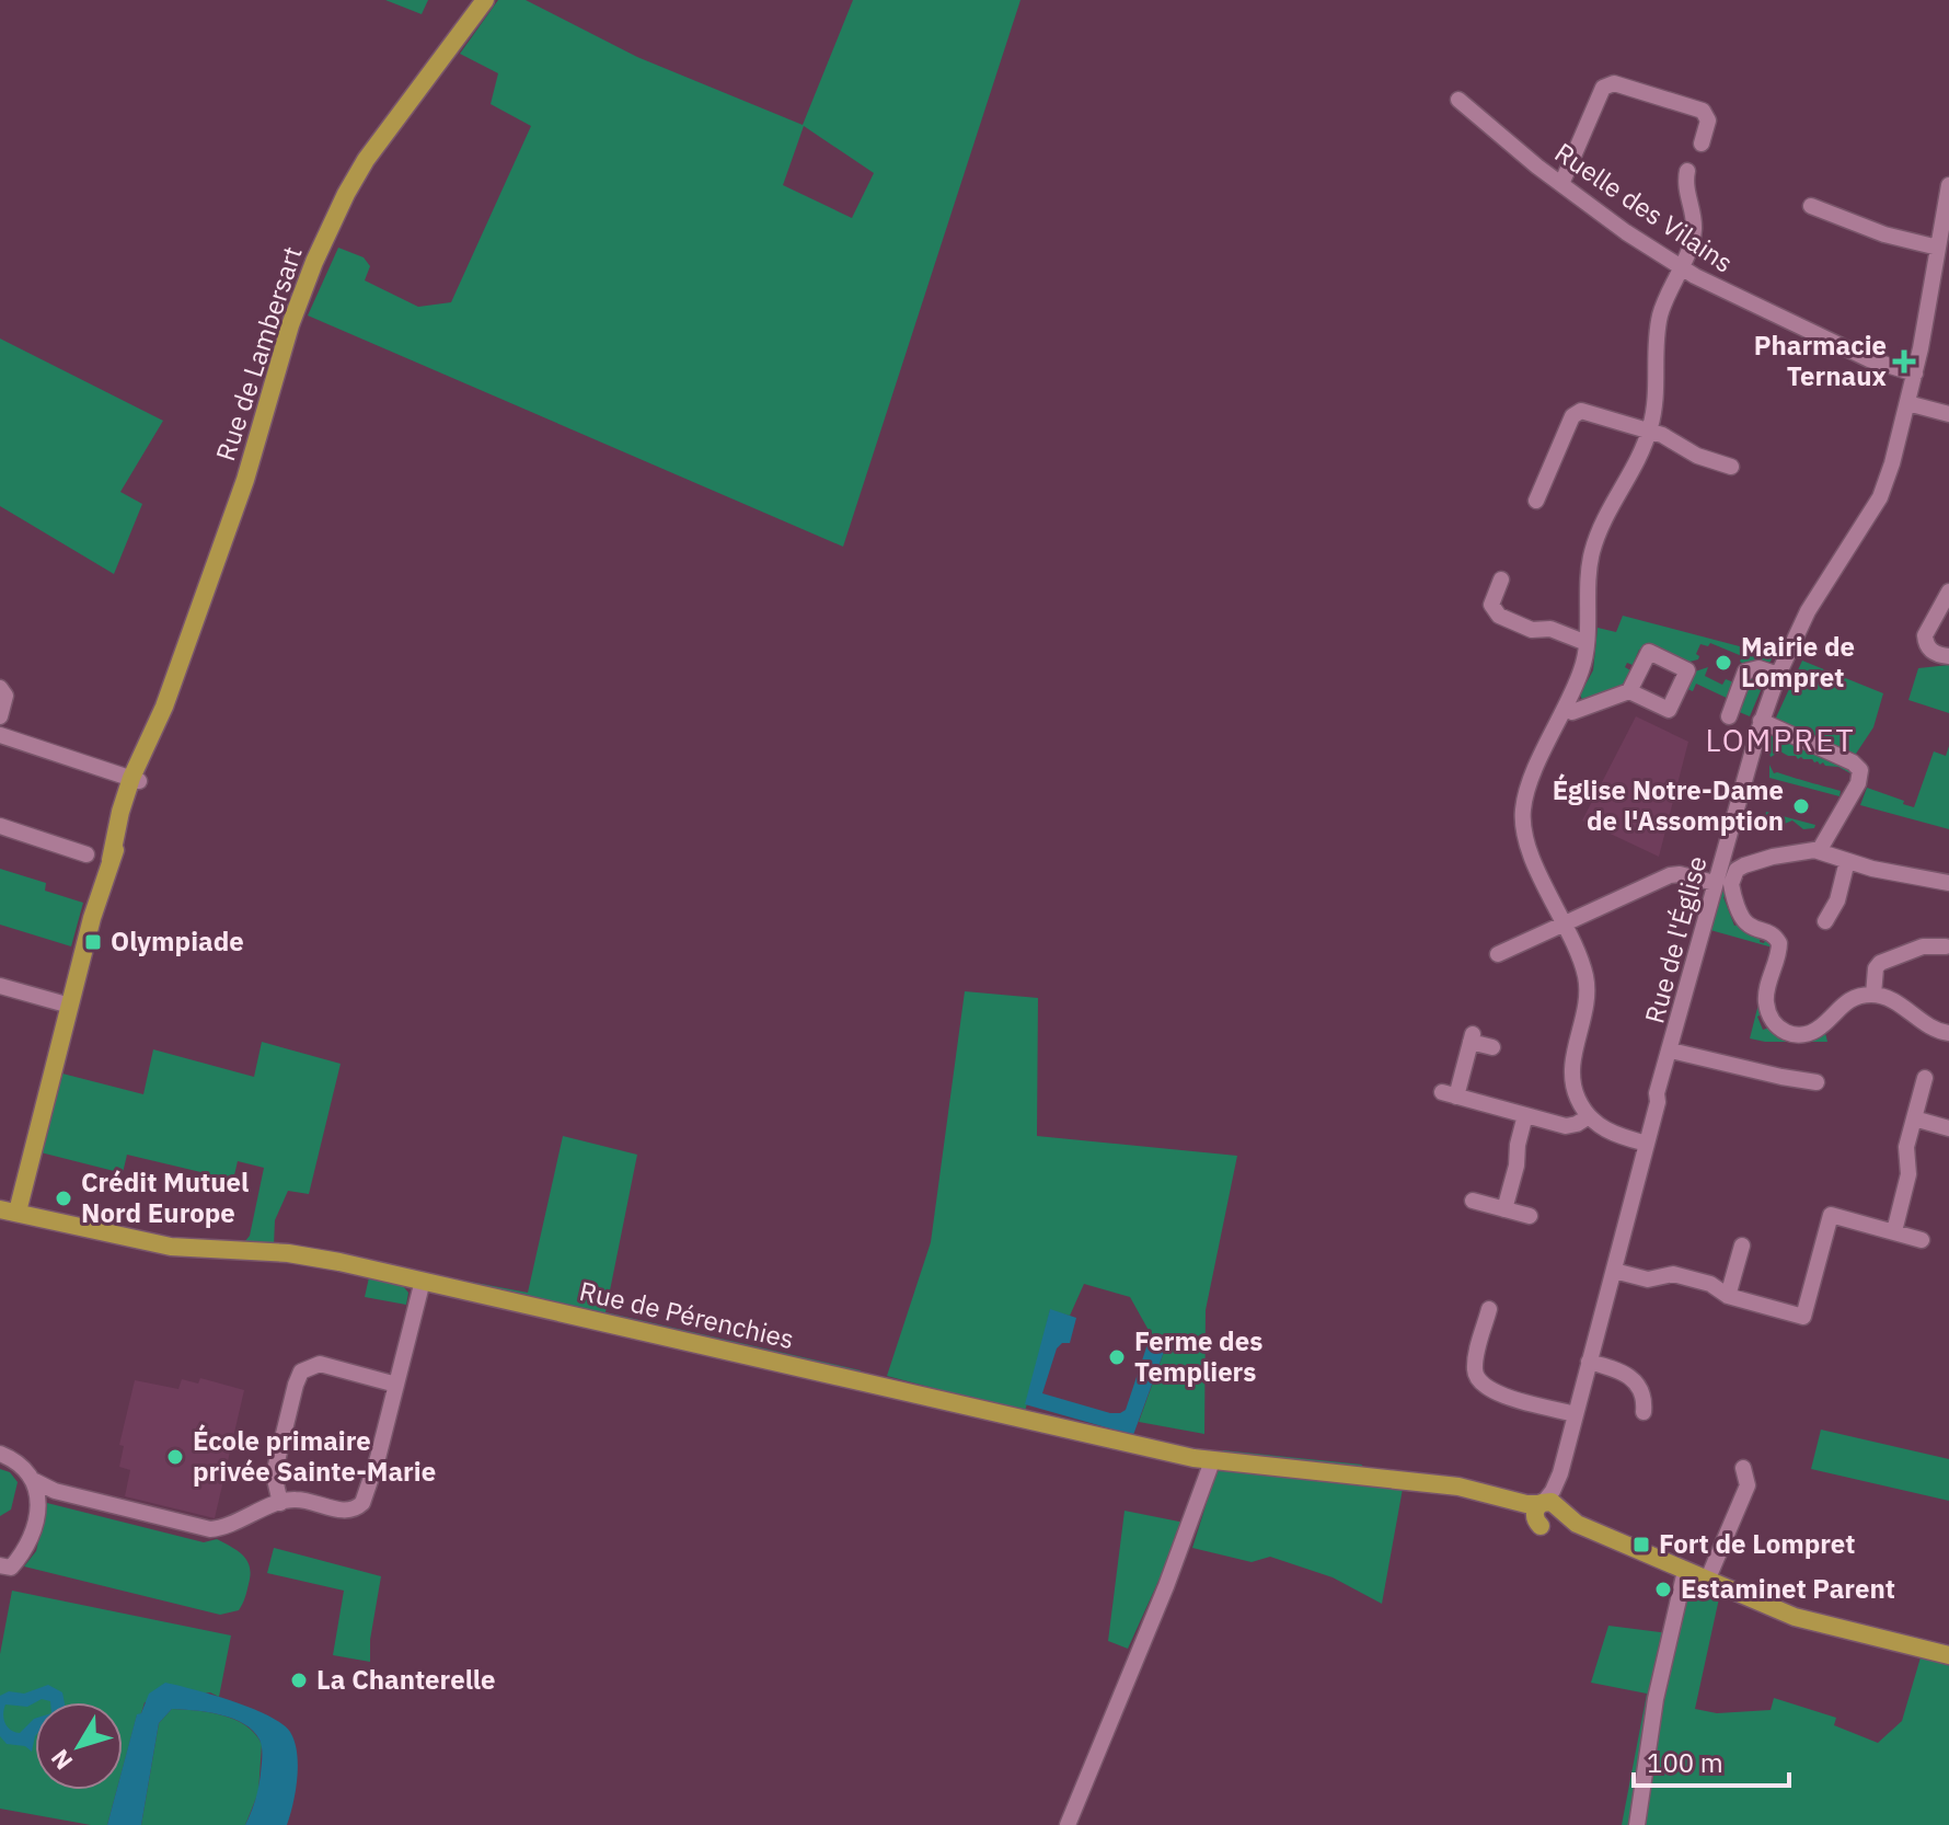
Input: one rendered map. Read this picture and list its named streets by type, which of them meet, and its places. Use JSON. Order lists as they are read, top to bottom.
{
  "streets": {
    "main road": ["Rue de Lambersart", "Rue de Pérenchies"],
    "street": ["Ruelle des Vilains", "Rue de l'Église"]
  },
  "crossings": [
    ["Ruelle des Vilains", "Rue de l'Église"],
    ["Rue de Lambersart", "Rue de Pérenchies"]
  ],
  "districts": ["LOMPRET"],
  "places": {
    "health": ["Pharmacie Ternaux"],
    "other": [
      "Mairie de Lompret",
      "Église Notre-Dame de l'Assomption",
      "Crédit Mutuel Nord Europe",
      "Ferme des Templiers",
      "École primaire privée Sainte-Marie",
      "Estaminet Parent",
      "La Chanterelle"
    ],
    "transit": ["Olympiade", "Fort de Lompret"]
  },
  "scale_bar": "100 m",
  "north": "bottom left"
}
